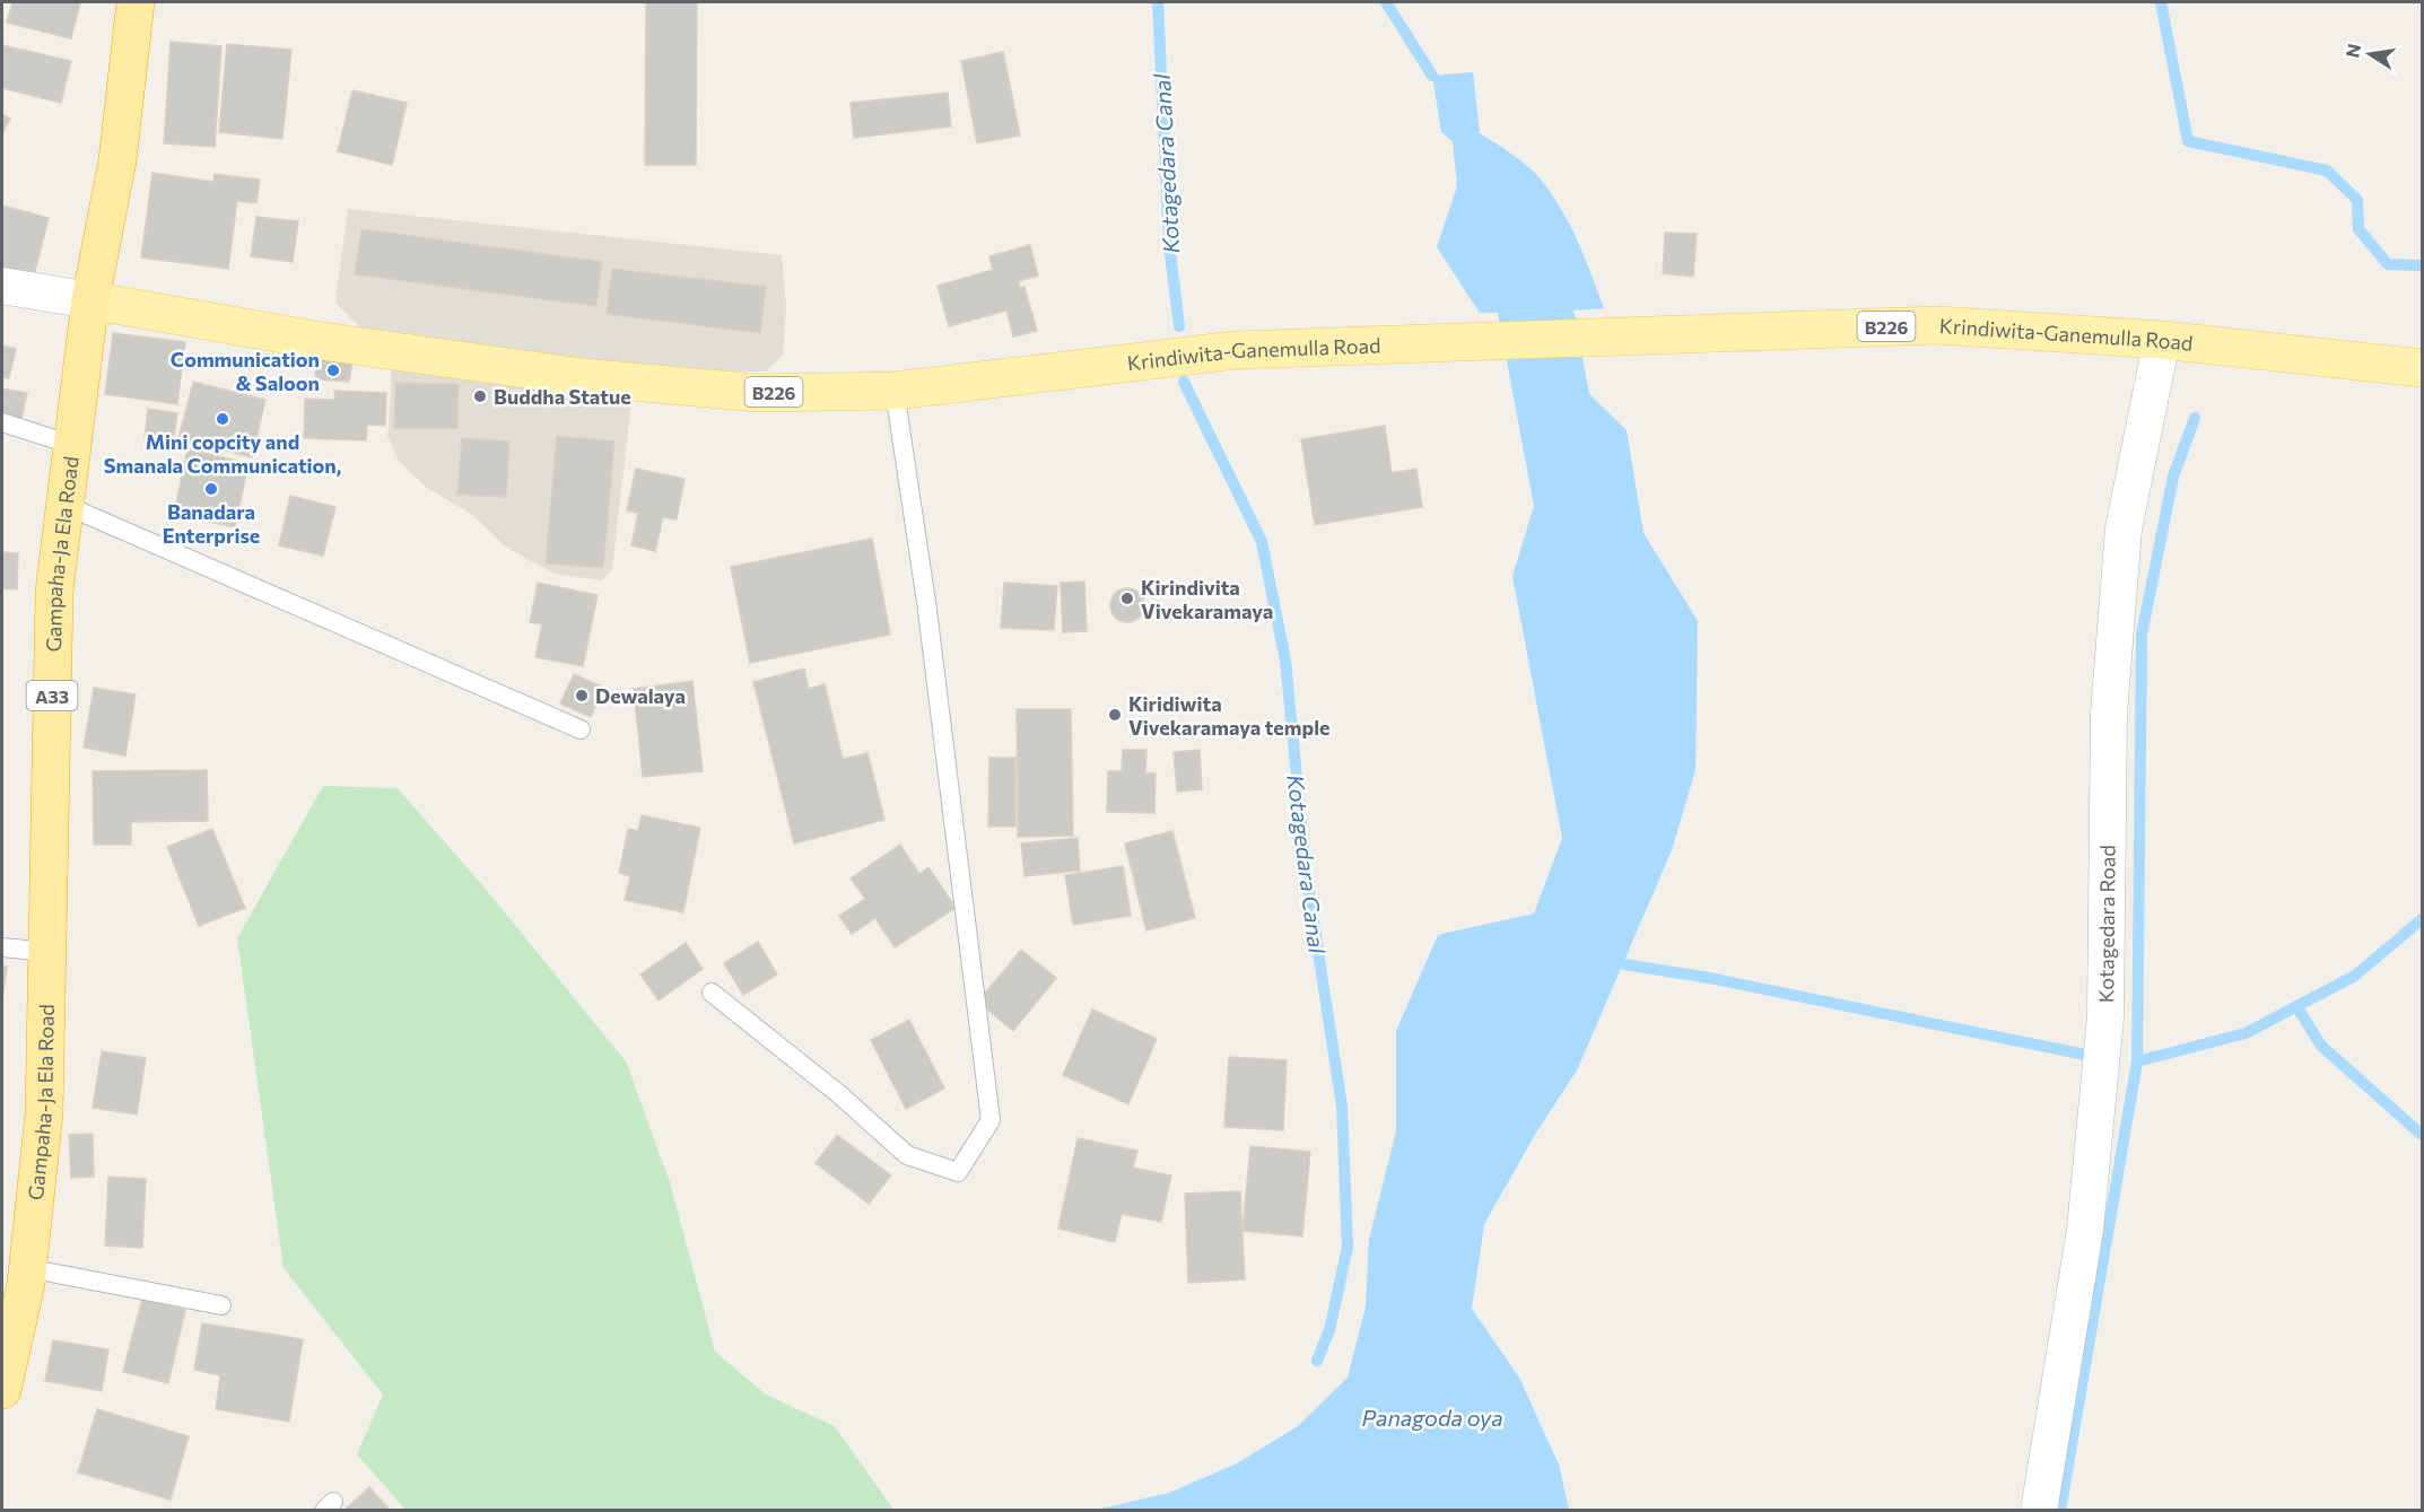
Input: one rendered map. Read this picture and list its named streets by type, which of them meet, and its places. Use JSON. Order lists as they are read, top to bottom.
{
  "streets": {
    "highway": ["Gampaha-Ja Ela Road", "A33"],
    "main road": ["B226", "Krindiwita-Ganemulla Road"],
    "street": ["Kotagedara Road"]
  },
  "crossings": [
    ["Krindiwita-Ganemulla Road", "Gampaha-Ja Ela Road"],
    ["Krindiwita-Ganemulla Road", "Kotagedara Road"]
  ],
  "water": ["Kotagedara Canal", "Panagoda oya"],
  "places": [
    "Communication & Saloon",
    "Buddha Statue",
    "Mini copcity and Smanala Communication,",
    "Banadara Enterprise",
    "Kirindivita Vivekaramaya",
    "Dewalaya",
    "Kiridiwita Vivekaramaya temple"
  ],
  "north": "left"
}
